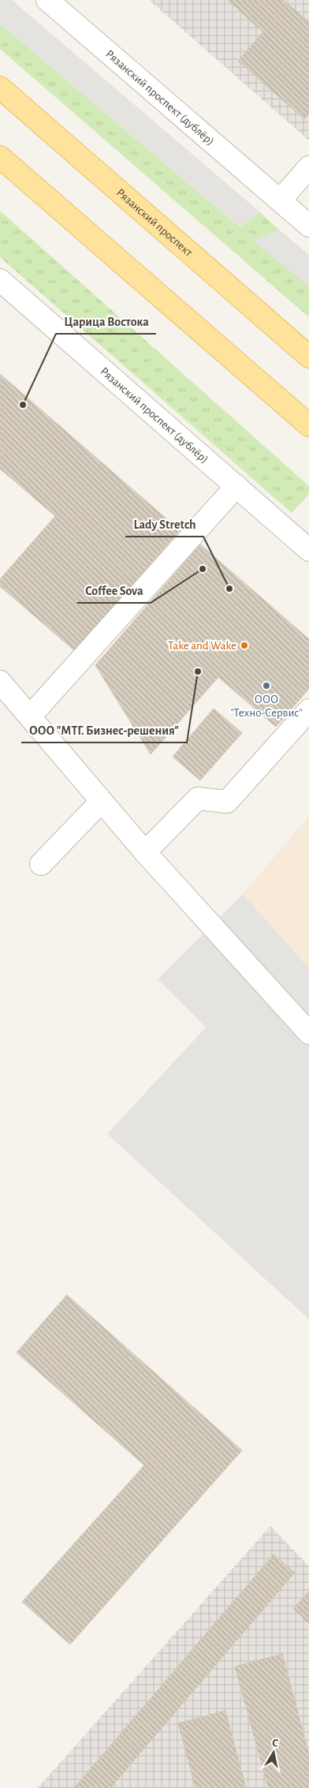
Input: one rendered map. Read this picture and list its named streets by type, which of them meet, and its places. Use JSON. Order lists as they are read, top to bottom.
{
  "streets": {
    "main road": ["Рязанский проспект"],
    "street": ["Рязанский проспект (дублёр)"]
  },
  "places": [
    "Царица Востока",
    "Coffee Sova",
    "Lady Stretch",
    "Take and Wake",
    "ООО \"МТГ. Бизнес-решения\"",
    "ООО \"Техно-Сервис\""
  ],
  "north": "top"
}
